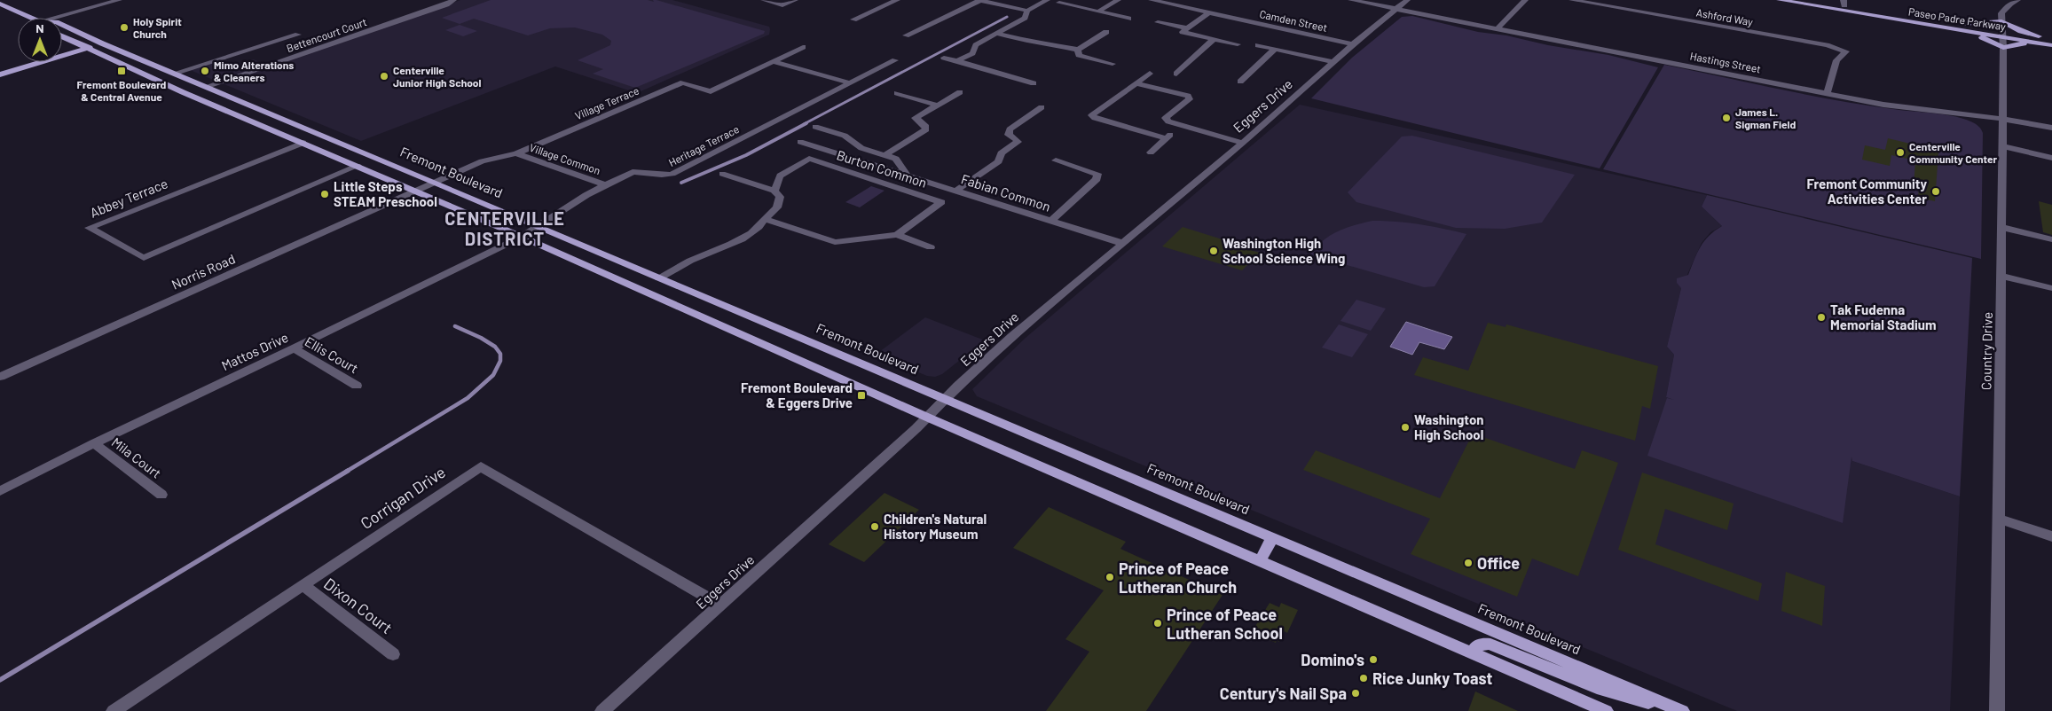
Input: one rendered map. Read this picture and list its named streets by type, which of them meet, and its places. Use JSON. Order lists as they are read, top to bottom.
{
  "streets": {
    "main road": ["Paseo Padre Parkway", "Fremont Boulevard"],
    "street": [
      "Ashford Way",
      "Camden Street",
      "Bettencourt Court",
      "Hastings Street",
      "Village Terrace",
      "Eggers Drive",
      "Heritage Terrace",
      "Village Common",
      "Burton Common",
      "Fabian Common",
      "Abbey Terrace",
      "Norris Road",
      "Mattos Drive",
      "Country Drive",
      "Ellis Court",
      "Mila Court",
      "Corrigan Drive",
      "Dixon Court"
    ]
  },
  "crossings": [
    ["Ashford Way", "Hastings Street"],
    ["Paseo Padre Parkway", "Country Drive"],
    ["Camden Street", "Eggers Drive"],
    ["Bettencourt Court", "Fremont Boulevard"],
    ["Hastings Street", "Eggers Drive"],
    ["Hastings Street", "Country Drive"],
    ["Village Terrace", "Village Common"],
    ["Village Terrace", "Fremont Boulevard"],
    ["Village Terrace", "Norris Road"],
    ["Eggers Drive", "Fremont Boulevard"],
    ["Eggers Drive", "Fabian Common"],
    ["Eggers Drive", "Corrigan Drive"],
    ["Heritage Terrace", "Village Common"],
    ["Heritage Terrace", "Fremont Boulevard"],
    ["Heritage Terrace", "Mattos Drive"],
    ["Mattos Drive", "Ellis Court"],
    ["Mattos Drive", "Mila Court"],
    ["Corrigan Drive", "Dixon Court"]
  ],
  "districts": ["CENTERVILLE DISTRICT"],
  "places": {
    "other": [
      "Holy Spirit Church",
      "Mimo Alterations & Cleaners",
      "Centerville Junior High School",
      "James L. Sigman Field",
      "Centerville Community Center",
      "Fremont Community Activities Center",
      "Little Steps STEAM Preschool",
      "Washington High School Science Wing",
      "Tak Fudenna Memorial Stadium",
      "Washington High School",
      "Children's Natural History Museum",
      "Office",
      "Prince of Peace Lutheran Church",
      "Prince of Peace Lutheran School",
      "Domino's",
      "Rice Junky Toast",
      "Century's Nail Spa"
    ],
    "transit": ["Fremont Boulevard & Central Avenue", "Fremont Boulevard & Eggers Drive"]
  },
  "north": "top"
}
